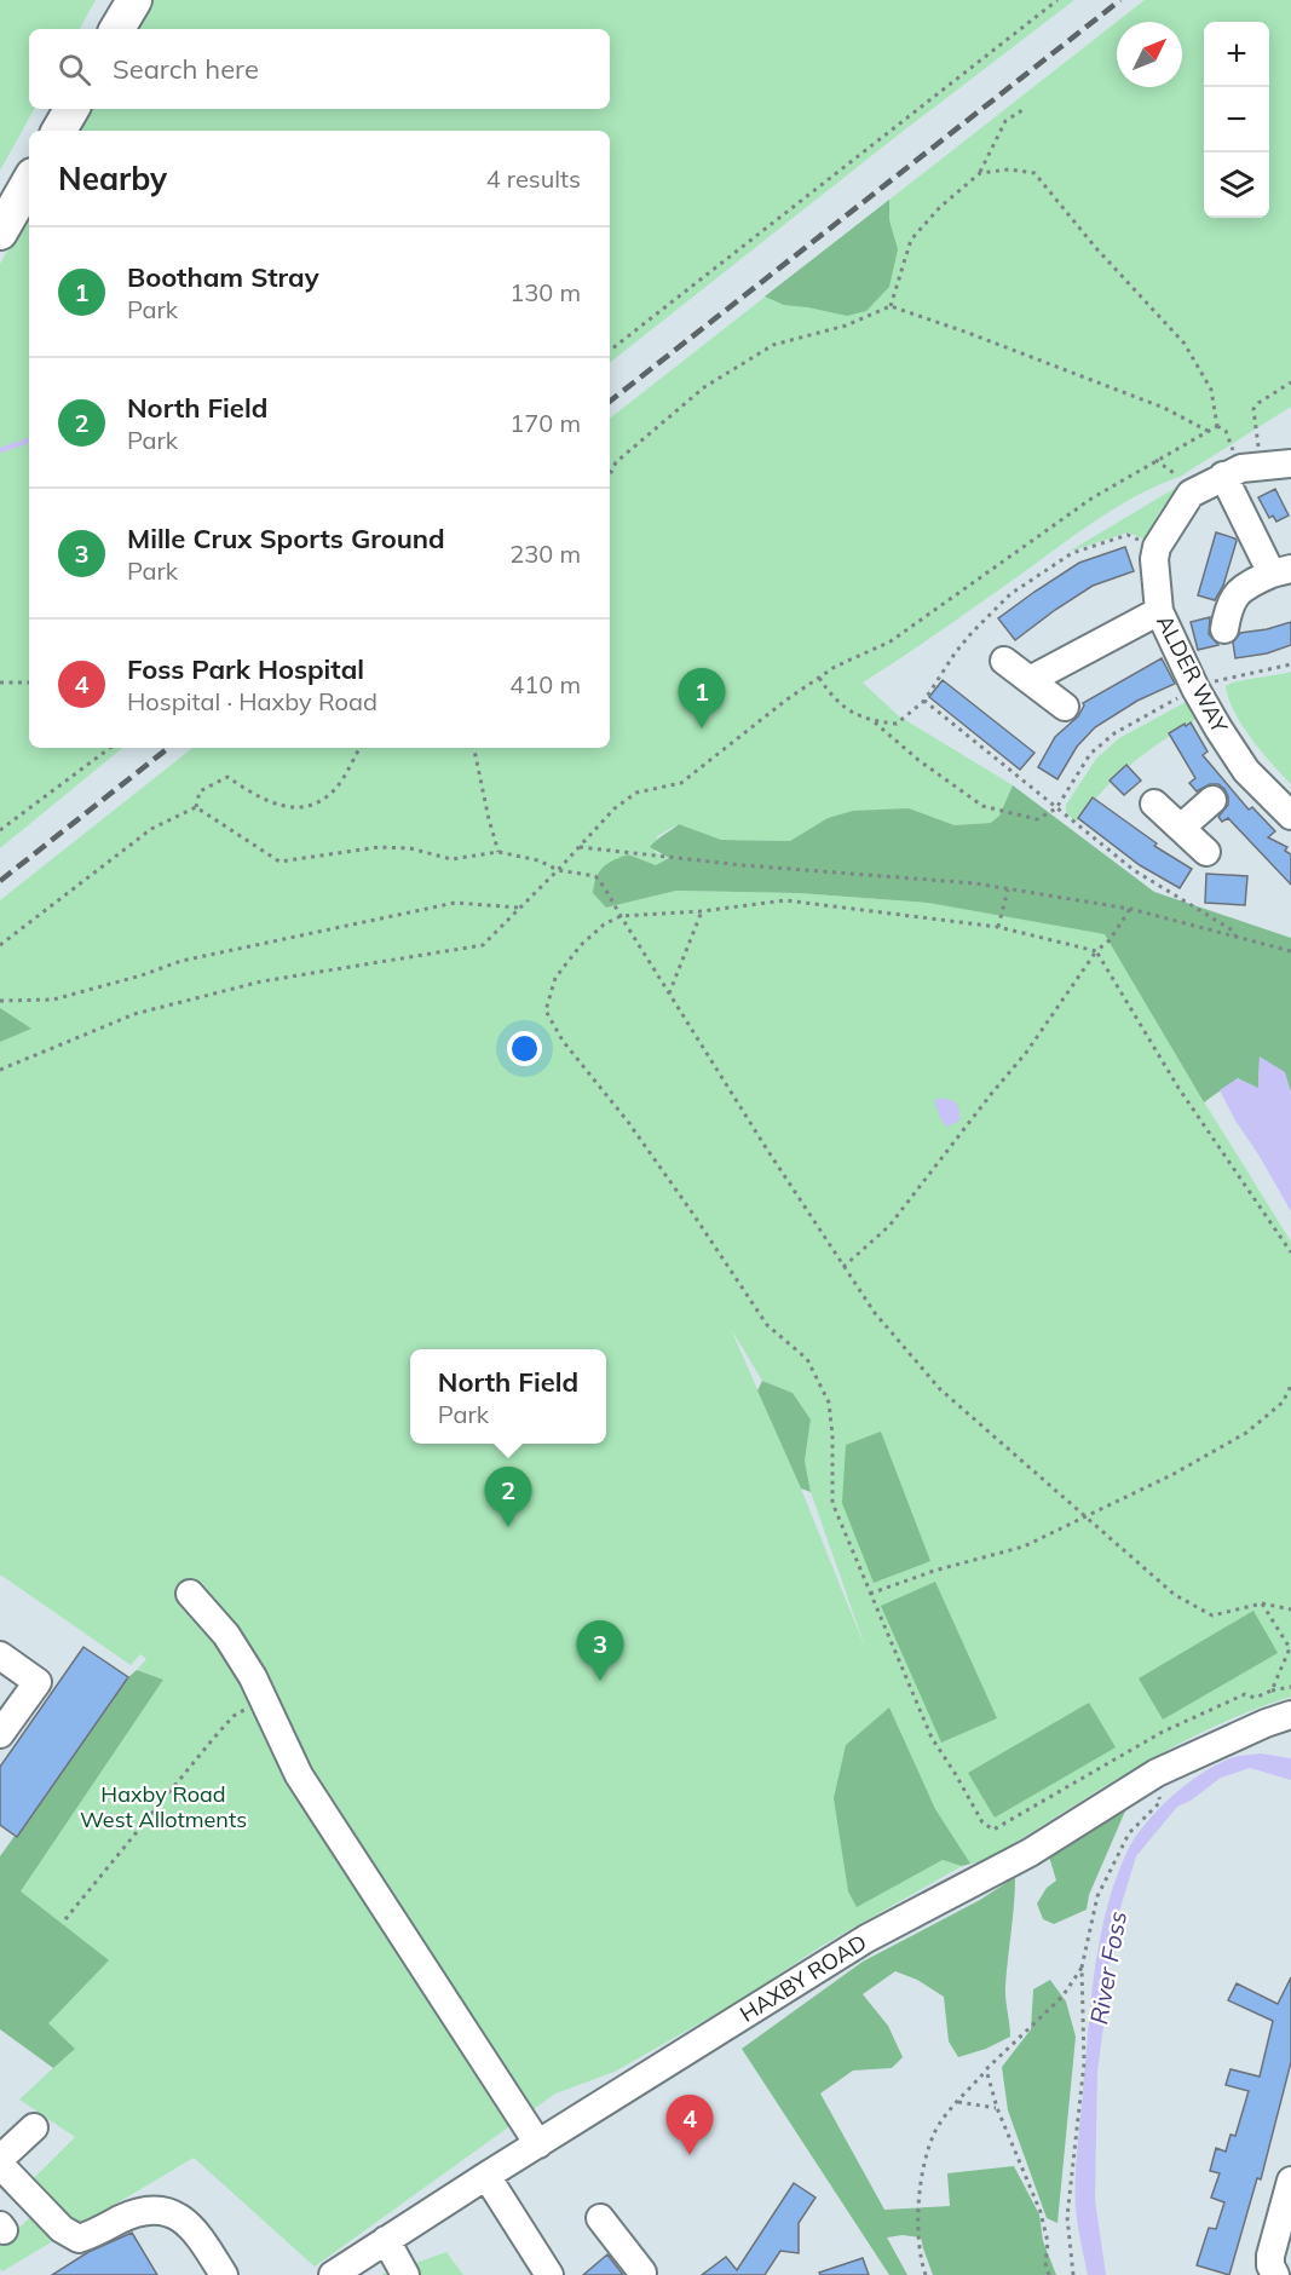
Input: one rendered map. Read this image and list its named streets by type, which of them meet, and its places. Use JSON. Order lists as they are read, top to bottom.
{
  "streets": {
    "street": ["ALDER WAY", "HAXBY ROAD"]
  },
  "water": ["River Foss"],
  "parks": ["Haxby Road West Allotments"],
  "north": "top right",
  "page": {
    "map_buttons": ["+", "−"],
    "search": "Search here",
    "heading": ["Nearby", "4 results"],
    "list": [
      {
        "mark": "1",
        "name": "Bootham Stray",
        "note": "Park",
        "value": "130 m"
      },
      {
        "mark": "2",
        "name": "North Field",
        "note": "Park",
        "value": "170 m"
      },
      {
        "mark": "3",
        "name": "Mille Crux Sports Ground",
        "note": "Park",
        "value": "230 m"
      },
      {
        "mark": "4",
        "name": "Foss Park Hospital",
        "note": "Hospital · Haxby Road",
        "value": "410 m"
      }
    ],
    "pins": [
      "1",
      "2",
      "3",
      "4"
    ],
    "popup": ["North Field", "Park"]
  }
}
